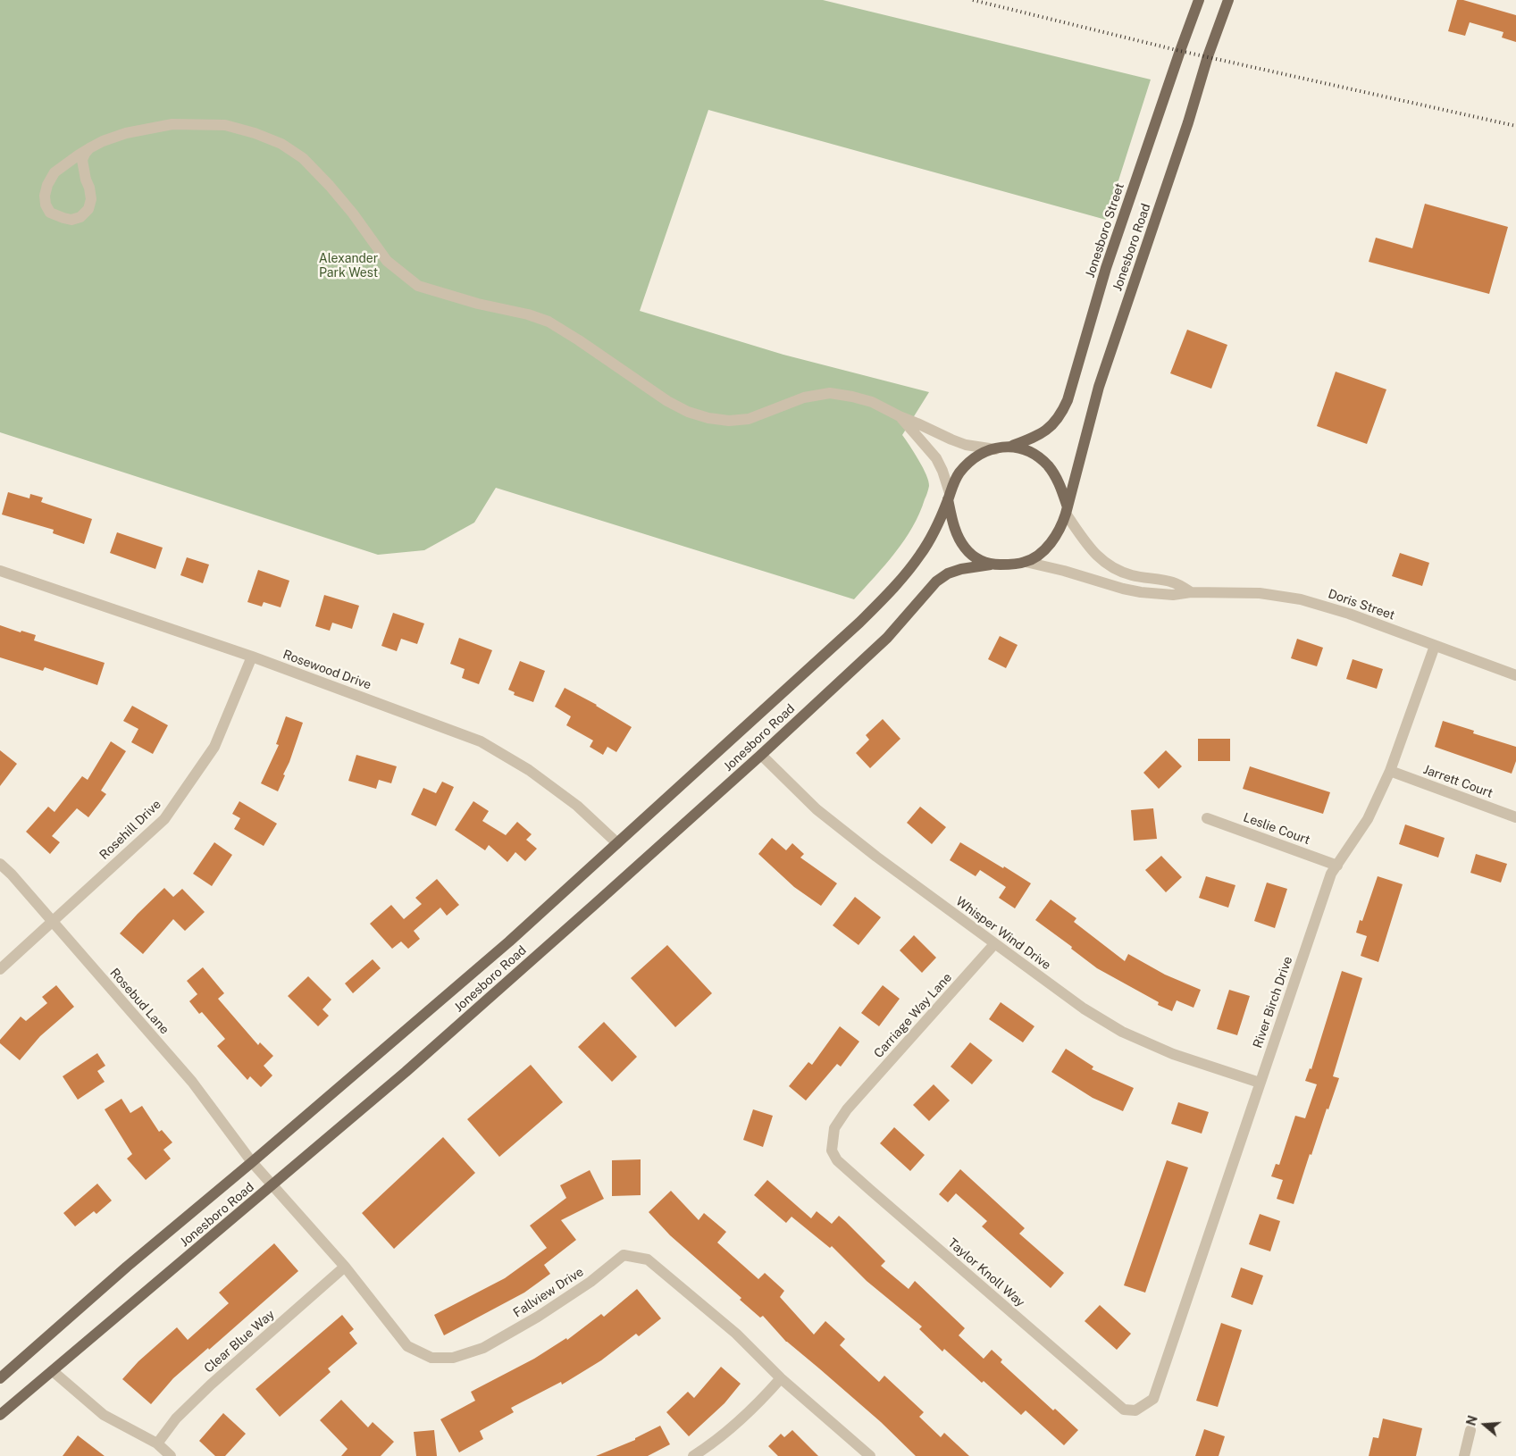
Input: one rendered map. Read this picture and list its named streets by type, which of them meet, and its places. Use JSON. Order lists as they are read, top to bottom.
{
  "streets": {
    "main road": ["Jonesboro Street", "Jonesboro Road"],
    "street": [
      "Doris Street",
      "Rosewood Drive",
      "Jarrett Court",
      "Leslie Court",
      "Rosehill Drive",
      "Whisper Wind Drive",
      "Rosebud Lane",
      "River Birch Drive",
      "Carriage Way Lane",
      "Taylor Knoll Way",
      "Fallview Drive",
      "Clear Blue Way"
    ]
  },
  "crossings": [
    ["Jonesboro Street", "Jonesboro Road"],
    ["Jonesboro Street", "Doris Street"],
    ["Jonesboro Road", "Doris Street"],
    ["Jonesboro Road", "Rosewood Drive"],
    ["Jonesboro Road", "Whisper Wind Drive"],
    ["Jonesboro Road", "Rosebud Lane"],
    ["Jonesboro Road", "Fallview Drive"],
    ["Doris Street", "River Birch Drive"],
    ["Rosewood Drive", "Rosehill Drive"],
    ["Jarrett Court", "River Birch Drive"],
    ["Leslie Court", "River Birch Drive"],
    ["Rosehill Drive", "Rosebud Lane"],
    ["Whisper Wind Drive", "River Birch Drive"],
    ["Whisper Wind Drive", "Carriage Way Lane"],
    ["Rosebud Lane", "Fallview Drive"],
    ["River Birch Drive", "Taylor Knoll Way"],
    ["Carriage Way Lane", "Taylor Knoll Way"],
    ["Fallview Drive", "Clear Blue Way"]
  ],
  "parks": ["Alexander Park West"],
  "north": "left"
}
